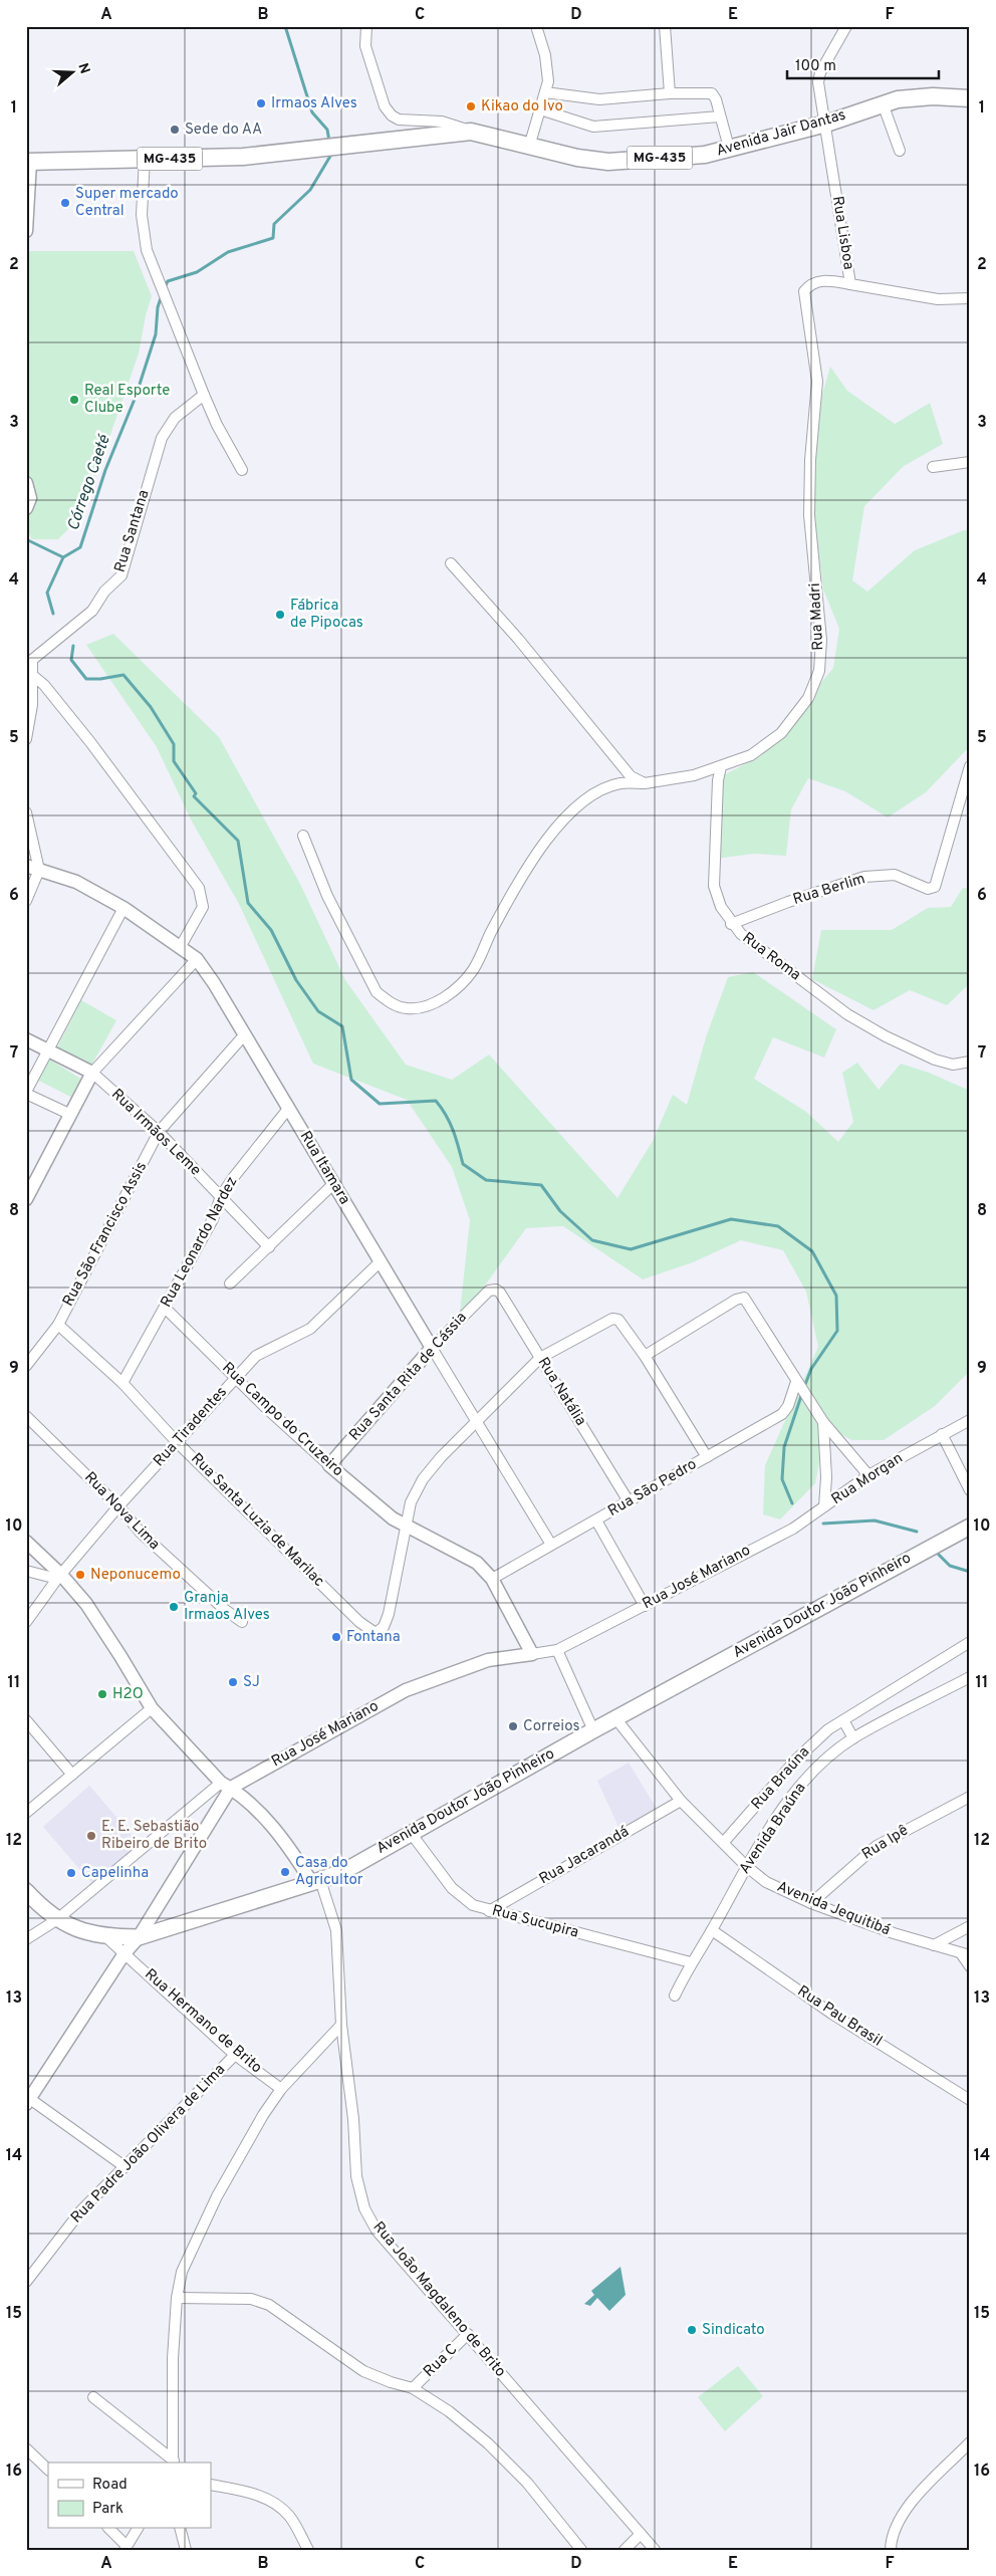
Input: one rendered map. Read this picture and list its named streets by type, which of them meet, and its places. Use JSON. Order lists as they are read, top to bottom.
{
  "streets": {
    "main road": ["Avenida Jair Dantas", "MG-435", "Avenida Doutor João Pinheiro"],
    "street": [
      "Rua Lisboa",
      "Rua Santana",
      "Rua Madri",
      "Rua Berlim",
      "Rua Roma",
      "Rua Irmãos Leme",
      "Rua Itamara",
      "Rua São Francisco Assis",
      "Rua Leonardo Nardez",
      "Rua Santa Rita de Cássia",
      "Rua Natália",
      "Rua Campo do Cruzeiro",
      "Rua Tiradentes",
      "Rua Morgan",
      "Rua São Pedro",
      "Rua Nova Lima",
      "Rua Santa Luzia de Marilac",
      "Rua José Mariano",
      "Rua Braúna",
      "Avenida Braúna",
      "Rua Ipê",
      "Rua Jacarandá",
      "Avenida Jequitibá",
      "Rua Sucupira",
      "Rua Pau Brasil",
      "Rua Hermano de Brito",
      "Rua Padre João Olivera de Lima",
      "Rua João Magdaleno de Brito",
      "Rua C"
    ]
  },
  "crossings": [
    ["Avenida Jair Dantas", "MG-435"],
    ["Avenida Jair Dantas", "Rua Lisboa"],
    ["Rua Lisboa", "Rua Madri"],
    ["Rua Madri", "Rua Roma"],
    ["Rua Berlim", "Rua Roma"],
    ["Rua Irmãos Leme", "Rua São Francisco Assis"],
    ["Rua Irmãos Leme", "Rua Leonardo Nardez"],
    ["Rua Itamara", "Rua São Francisco Assis"],
    ["Rua Itamara", "Rua Leonardo Nardez"],
    ["Rua Itamara", "Rua Santa Rita de Cássia"],
    ["Rua Itamara", "Rua Tiradentes"],
    ["Rua Itamara", "Rua São Pedro"],
    ["Rua São Francisco Assis", "Rua Santa Luzia de Marilac"],
    ["Rua Leonardo Nardez", "Rua Campo do Cruzeiro"],
    ["Rua Leonardo Nardez", "Rua Santa Luzia de Marilac"],
    ["Rua Santa Rita de Cássia", "Rua Natália"],
    ["Rua Santa Rita de Cássia", "Rua Campo do Cruzeiro"],
    ["Rua Natália", "Rua São Pedro"],
    ["Rua Campo do Cruzeiro", "Rua Tiradentes"],
    ["Rua Campo do Cruzeiro", "Rua São Pedro"],
    ["Rua Campo do Cruzeiro", "Rua Santa Luzia de Marilac"],
    ["Rua Campo do Cruzeiro", "Rua José Mariano"],
    ["Rua Tiradentes", "Rua Nova Lima"],
    ["Rua Tiradentes", "Rua Santa Luzia de Marilac"],
    ["Rua Morgan", "Rua José Mariano"],
    ["Rua José Mariano", "Avenida Doutor João Pinheiro"],
    ["Rua José Mariano", "Rua Hermano de Brito"],
    ["Avenida Doutor João Pinheiro", "Avenida Jequitibá"],
    ["Avenida Doutor João Pinheiro", "Rua Sucupira"],
    ["Avenida Doutor João Pinheiro", "Rua Hermano de Brito"],
    ["Avenida Doutor João Pinheiro", "Rua João Magdaleno de Brito"],
    ["Rua Braúna", "Avenida Jequitibá"],
    ["Avenida Braúna", "Avenida Jequitibá"],
    ["Avenida Braúna", "Rua Sucupira"],
    ["Avenida Braúna", "Rua Pau Brasil"],
    ["Rua Ipê", "Avenida Jequitibá"],
    ["Rua Jacarandá", "Avenida Jequitibá"],
    ["Rua Jacarandá", "Rua Sucupira"],
    ["Rua Hermano de Brito", "Rua Padre João Olivera de Lima"],
    ["Rua João Magdaleno de Brito", "Rua C"]
  ],
  "water": ["Córrego Caeté"],
  "places": [
    "Irmaos Alves",
    "Kikao do Ivo",
    "Sede do AA",
    "Super mercado Central",
    "Real Esporte Clube",
    "Fábrica de Pipocas",
    "Neponucemo",
    "Granja Irmaos Alves",
    "Fontana",
    "SJ",
    "H2O",
    "Correios",
    "E. E. Sebastião Ribeiro de Brito",
    "Casa do Agricultor",
    "Capelinha",
    "Sindicato"
  ],
  "legend": ["Road", "Park"],
  "scale_bar": "100 m",
  "north": "right",
  "grid": {
    "columns": [
      "A",
      "B",
      "C",
      "D",
      "E",
      "F"
    ],
    "rows": [
      "1",
      "2",
      "3",
      "4",
      "5",
      "6",
      "7",
      "8",
      "9",
      "10",
      "11",
      "12",
      "13",
      "14",
      "15",
      "16"
    ]
  }
}
